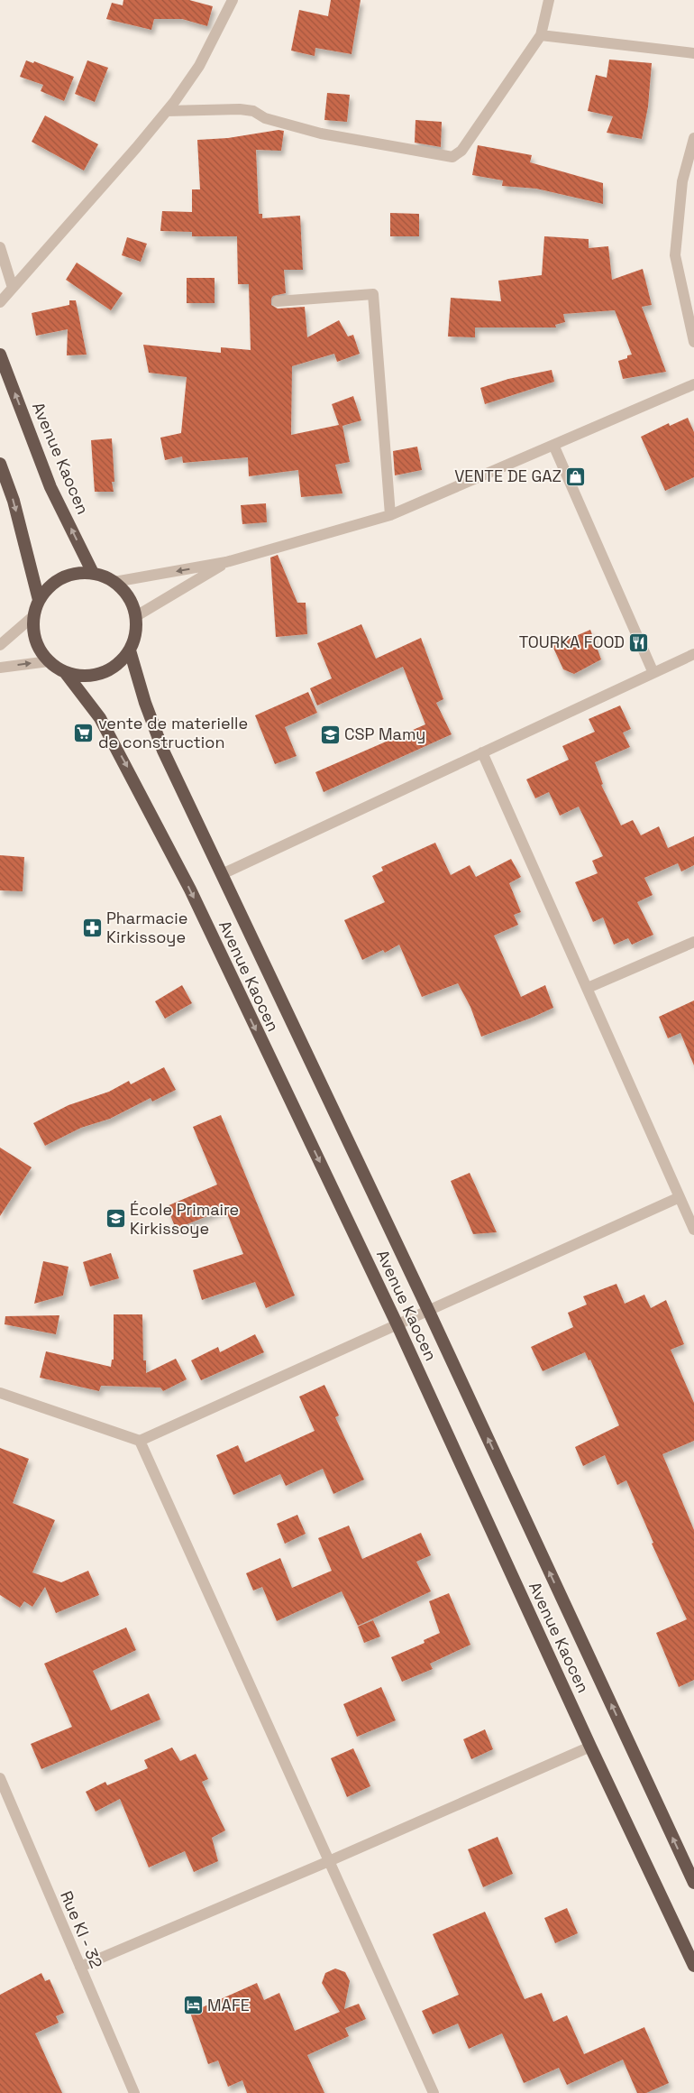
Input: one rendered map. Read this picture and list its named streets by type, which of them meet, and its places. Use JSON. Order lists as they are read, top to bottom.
{
  "streets": {
    "highway": ["Avenue Kaocen"],
    "street": ["Rue KI - 32"]
  },
  "places": {
    "shop": ["VENTE DE GAZ"],
    "restaurant": ["TOURKA FOOD"],
    "supermarket": ["vente de materielle de construction"],
    "school or university": ["CSP Mamy", "École Primaire Kirkissoye"],
    "pharmacy": ["Pharmacie Kirkissoye"],
    "hotel": ["MAFE"]
  }
}
